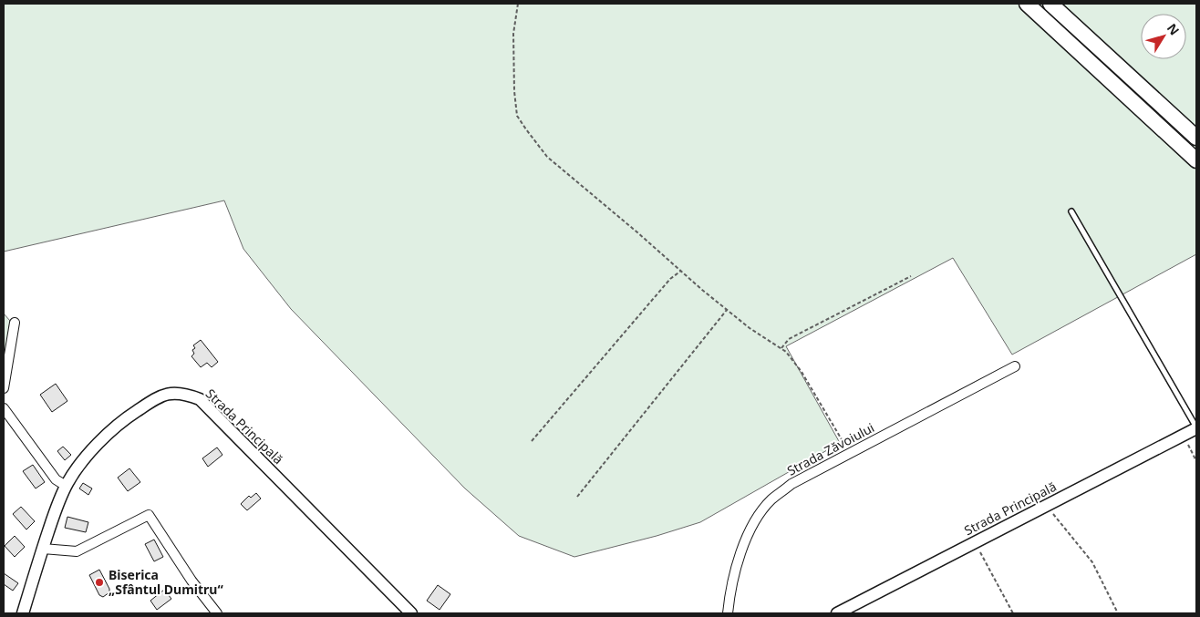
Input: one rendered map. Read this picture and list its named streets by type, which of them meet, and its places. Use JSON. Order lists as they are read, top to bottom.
{
  "streets": {
    "street": ["Strada Principală", "Strada Zăvoiului"]
  },
  "places": ["Biserica „Sfântul Dumitru“"],
  "north": "top right"
}
